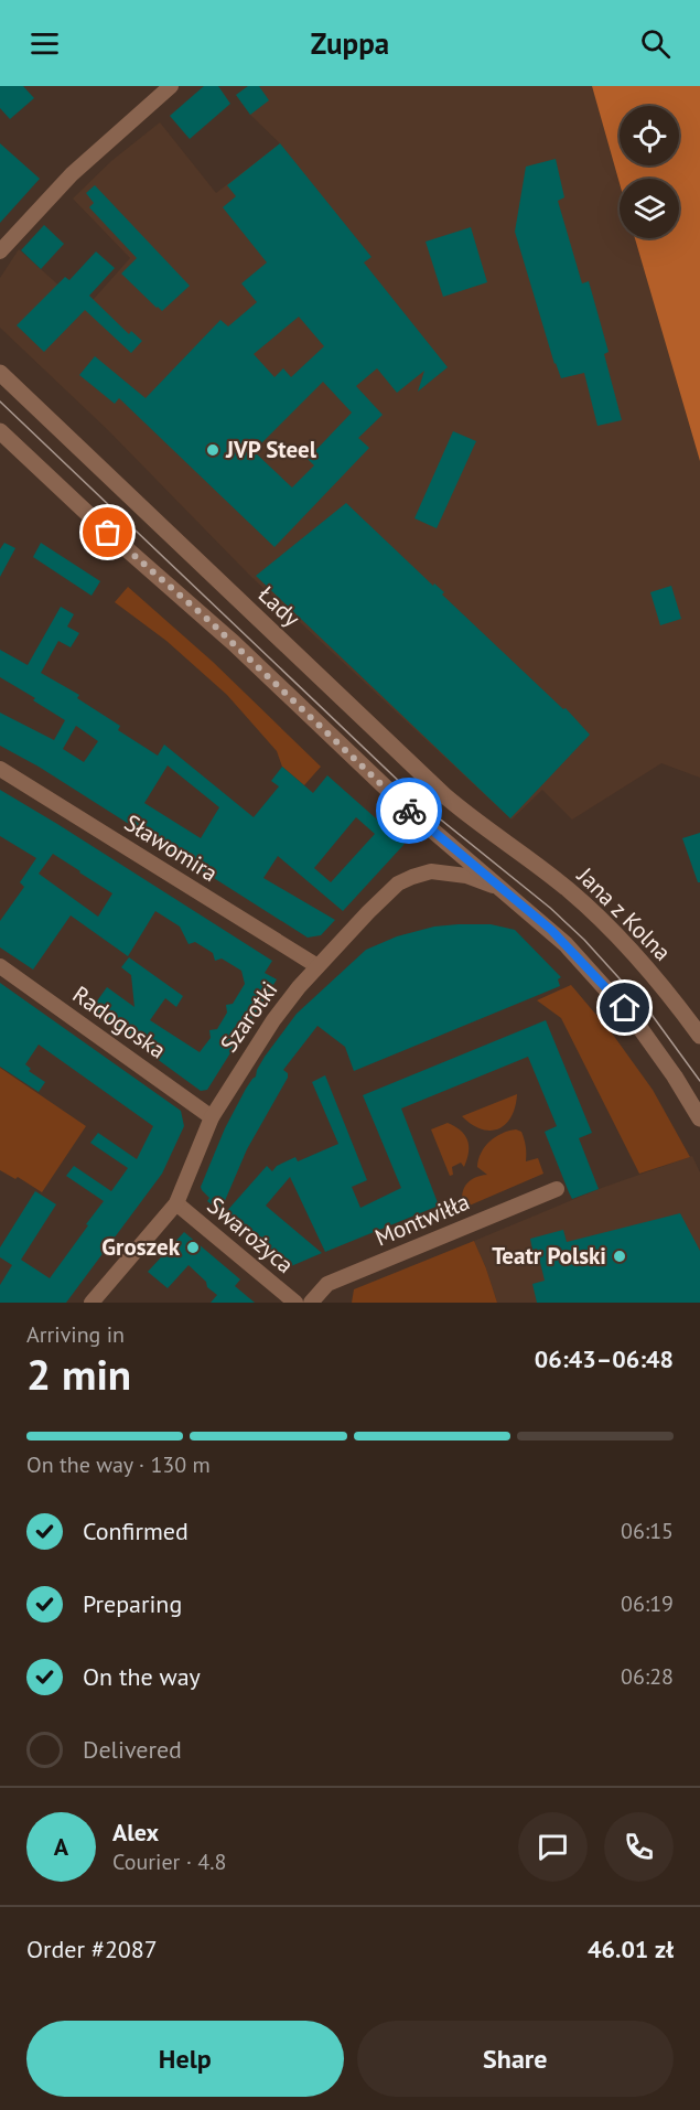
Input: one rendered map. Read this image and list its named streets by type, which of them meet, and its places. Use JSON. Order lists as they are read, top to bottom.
{
  "streets": {
    "street": [
      "Łady",
      "Sławomira",
      "Jana z Kolna",
      "Szarotki",
      "Radogoska",
      "Montwiłła",
      "Swarożyca"
    ]
  },
  "crossings": [
    ["Łady", "Jana z Kolna"],
    ["Sławomira", "Szarotki"],
    ["Szarotki", "Radogoska"],
    ["Szarotki", "Swarożyca"]
  ],
  "places": ["JVP Steel", "Groszek", "Teatr Polski"],
  "page": {
    "header": "Zuppa",
    "heading": ["2 min", "Arriving in", "06:43–06:48"],
    "panel": [
      "Alex",
      "Courier · 4.8",
      "Order #2087",
      "46.01 zł"
    ],
    "bar": "On the way · 130 m",
    "list": [
      ["Confirmed", "06:15"],
      ["Preparing", "06:19"],
      ["On the way", "06:28"],
      "Delivered"
    ],
    "round": "A",
    "buttons": ["Help", "Share"]
  }
}
